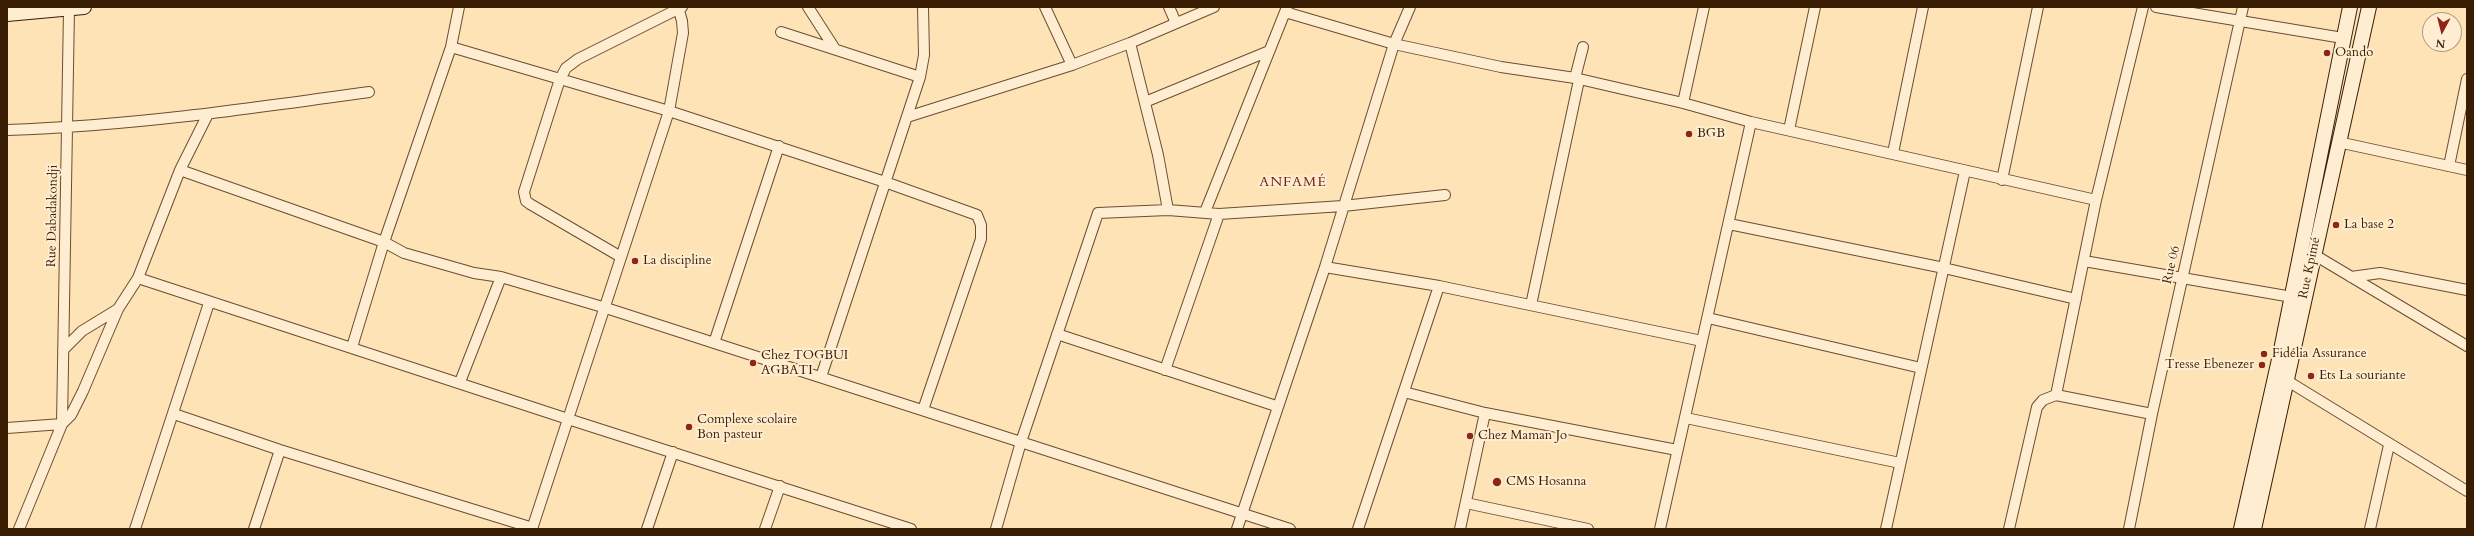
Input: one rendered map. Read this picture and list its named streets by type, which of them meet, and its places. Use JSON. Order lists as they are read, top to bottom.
{
  "streets": {
    "main road": ["Rue Kpimé"],
    "street": ["Rue Dabadakondji", "Rue 06"]
  },
  "districts": ["ANFAMÉ"],
  "places": [
    "Oando",
    "BGB",
    "La base 2",
    "La discipline",
    "Fidélia Assurance",
    "Chez TOGBUI AGBATI",
    "Tresse Ebenezer",
    "Ets La souriante",
    "Complexe scolaire Bon pasteur",
    "Chez Maman Jo",
    "CMS Hosanna"
  ],
  "north": "bottom"
}
